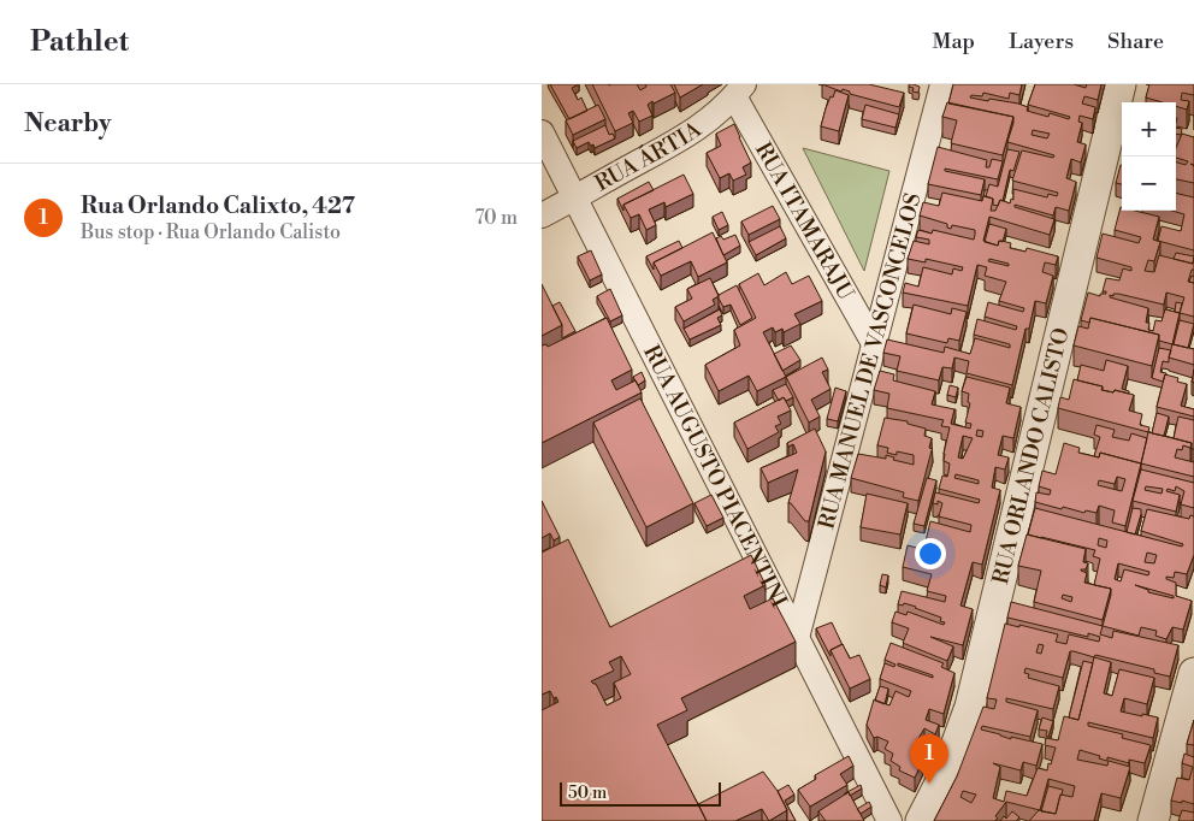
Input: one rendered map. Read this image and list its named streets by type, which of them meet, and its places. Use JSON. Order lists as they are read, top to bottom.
{
  "streets": {
    "street": [
      "RUA ÁRTIA",
      "RUA ITAMARAJU",
      "RUA MANUEL DE VASCONCELOS",
      "RUA ORLANDO CALISTO",
      "RUA AUGUSTO PIACENTINI"
    ]
  },
  "crossings": [
    ["RUA ÁRTIA", "RUA ITAMARAJU"],
    ["RUA ÁRTIA", "RUA AUGUSTO PIACENTINI"],
    ["RUA ITAMARAJU", "RUA MANUEL DE VASCONCELOS"],
    ["RUA MANUEL DE VASCONCELOS", "RUA AUGUSTO PIACENTINI"]
  ],
  "scale_bar": "50 m",
  "page": {
    "header": "Pathlet",
    "nav": ["Map", "Layers", "Share"],
    "heading": "Nearby",
    "map_buttons": ["+", "−"],
    "list": [
      {
        "mark": "1",
        "name": "Rua Orlando Calixto, 427",
        "note": "Bus stop · Rua Orlando Calisto",
        "value": "70 m"
      }
    ],
    "pins": "1",
    "scale": "50 m"
  }
}
